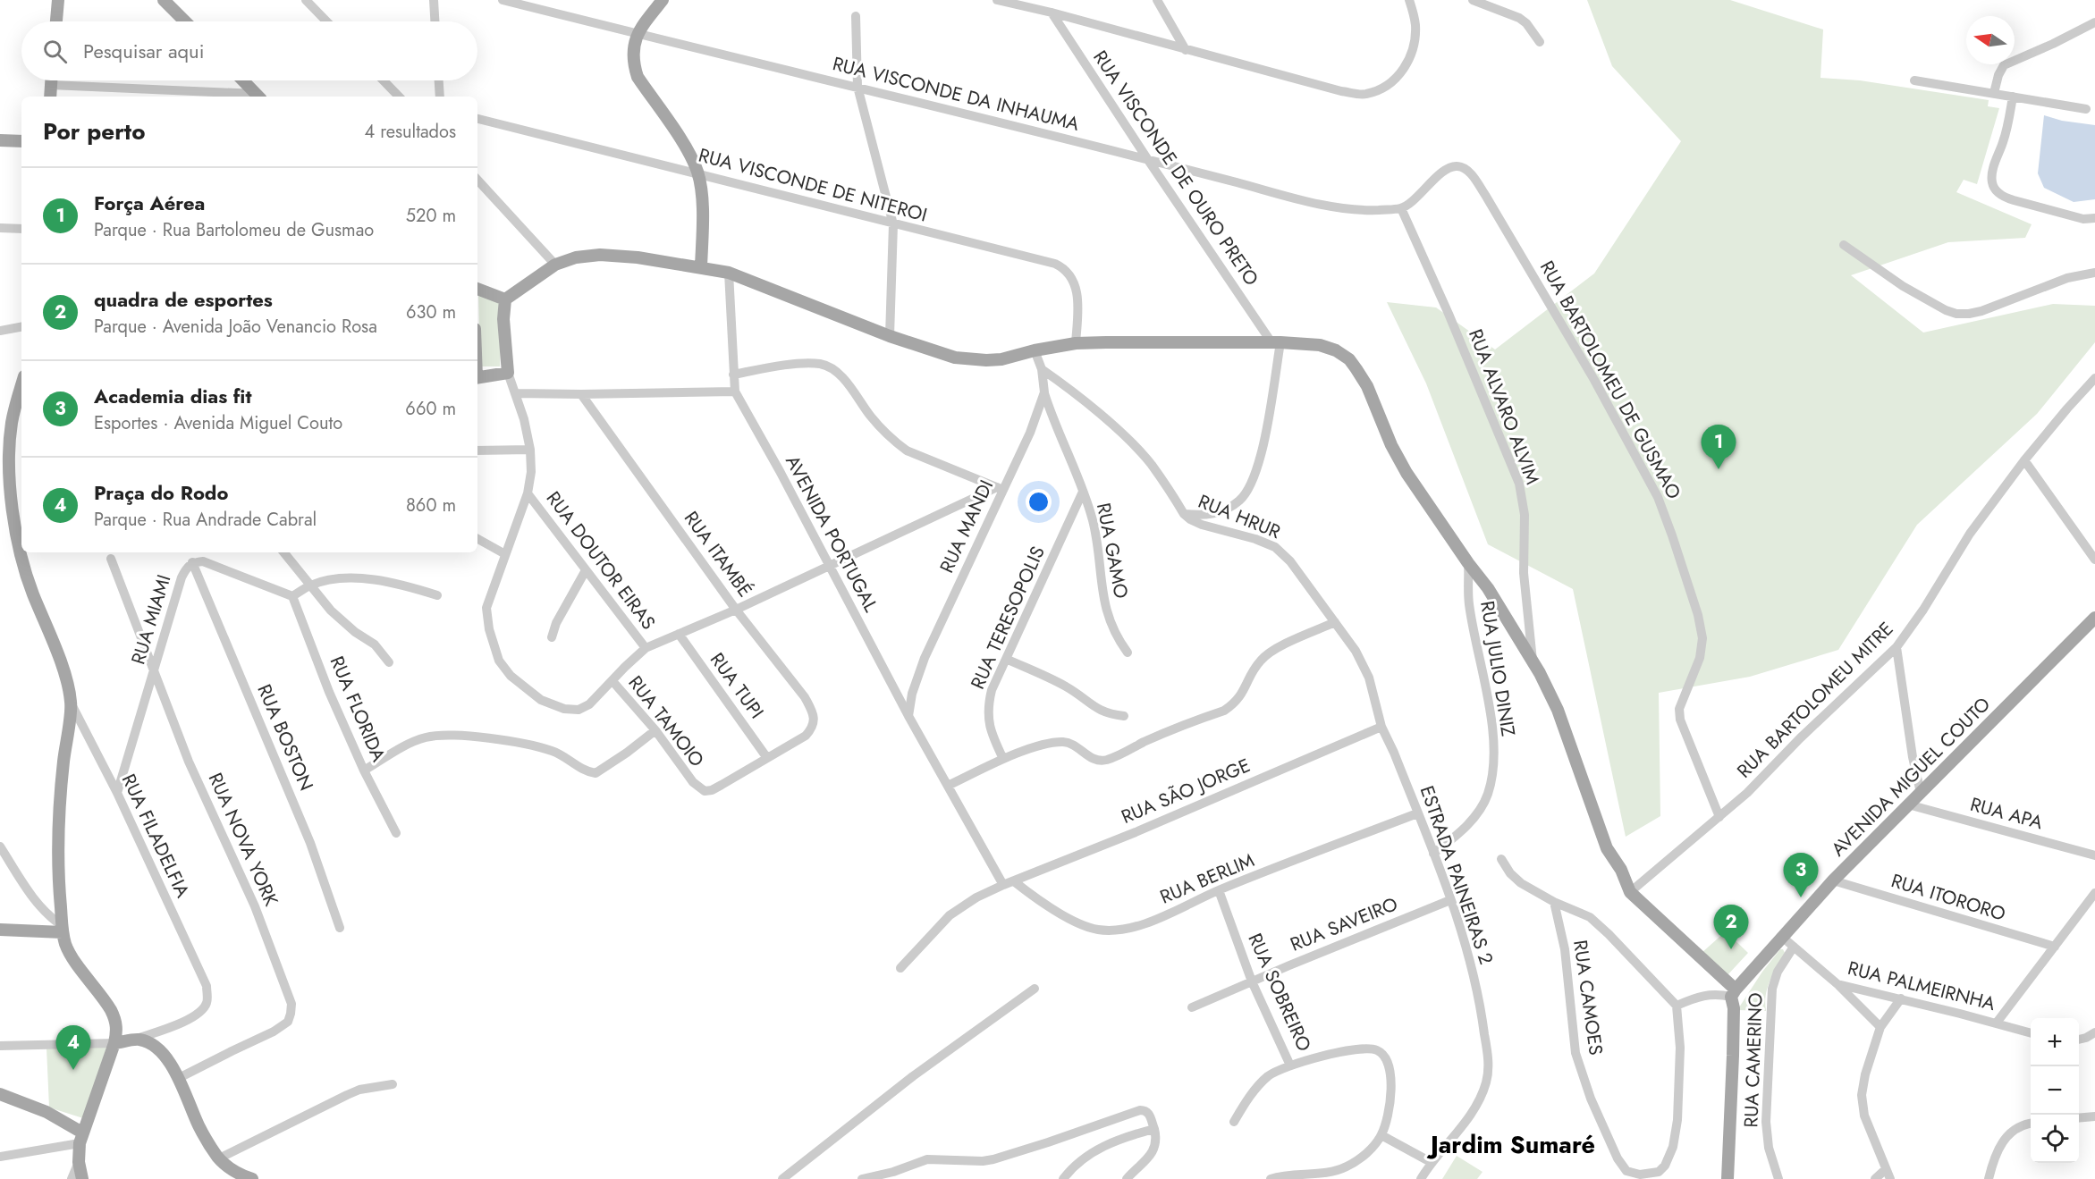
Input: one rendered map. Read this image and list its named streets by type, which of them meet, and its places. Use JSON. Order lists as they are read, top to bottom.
{
  "streets": {
    "main road": ["AVENIDA MIGUEL COUTO"],
    "street": [
      "RUA VISCONDE DA INHAUMA",
      "RUA VISCONDE DE OURO PRETO",
      "RUA VISCONDE DE NITEROI",
      "RUA BARTOLOMEU DE GUSMAO",
      "RUA ALVARO ALVIM",
      "RUA HRUR",
      "RUA MANDI",
      "AVENIDA PORTUGAL",
      "RUA GAMO",
      "RUA ITAMBÉ",
      "RUA DOUTOR EIRAS",
      "RUA TERESOPOLIS",
      "RUA MIAMI",
      "RUA JULIO DINIZ",
      "RUA TUPI",
      "RUA BARTOLOMEU MITRE",
      "RUA FLORIDA",
      "RUA TAMOIO",
      "RUA BOSTON",
      "RUA SÃO JORGE",
      "RUA APA",
      "RUA FILADELFIA",
      "RUA NOVA YORK",
      "ESTRADA PAINEIRAS 2",
      "RUA BERLIM",
      "RUA ITORORO",
      "RUA SAVEIRO",
      "RUA PALMEIRNHA",
      "RUA SOBREIRO",
      "RUA CAMOES",
      "RUA CAMERINO"
    ]
  },
  "crossings": [
    ["RUA VISCONDE DA INHAUMA", "RUA VISCONDE DE OURO PRETO"],
    ["RUA VISCONDE DA INHAUMA", "RUA BARTOLOMEU DE GUSMAO"],
    ["RUA VISCONDE DA INHAUMA", "RUA ALVARO ALVIM"],
    ["RUA BARTOLOMEU DE GUSMAO", "RUA ALVARO ALVIM"],
    ["RUA BARTOLOMEU DE GUSMAO", "RUA BARTOLOMEU MITRE"],
    ["RUA HRUR", "RUA MANDI"],
    ["RUA HRUR", "RUA SÃO JORGE"],
    ["RUA HRUR", "ESTRADA PAINEIRAS 2"],
    ["RUA MANDI", "AVENIDA PORTUGAL"],
    ["RUA MANDI", "RUA GAMO"],
    ["AVENIDA PORTUGAL", "RUA SÃO JORGE"],
    ["RUA GAMO", "RUA TERESOPOLIS"],
    ["RUA ITAMBÉ", "RUA TUPI"],
    ["RUA ITAMBÉ", "RUA TAMOIO"],
    ["RUA MIAMI", "RUA FLORIDA"],
    ["RUA MIAMI", "RUA BOSTON"],
    ["RUA MIAMI", "RUA FILADELFIA"],
    ["RUA MIAMI", "RUA NOVA YORK"],
    ["RUA JULIO DINIZ", "ESTRADA PAINEIRAS 2"],
    ["RUA TUPI", "RUA TAMOIO"],
    ["AVENIDA MIGUEL COUTO", "RUA APA"],
    ["AVENIDA MIGUEL COUTO", "RUA ITORORO"],
    ["AVENIDA MIGUEL COUTO", "RUA PALMEIRNHA"],
    ["RUA SÃO JORGE", "ESTRADA PAINEIRAS 2"],
    ["RUA SÃO JORGE", "RUA BERLIM"],
    ["ESTRADA PAINEIRAS 2", "RUA BERLIM"],
    ["ESTRADA PAINEIRAS 2", "RUA SAVEIRO"],
    ["RUA BERLIM", "RUA SOBREIRO"],
    ["RUA SAVEIRO", "RUA SOBREIRO"],
    ["RUA PALMEIRNHA", "RUA CAMERINO"]
  ],
  "districts": ["Jardim Sumaré"],
  "north": "left",
  "page": {
    "search": "Pesquisar aqui",
    "heading": ["Por perto", "4 resultados"],
    "list": [
      {
        "mark": "1",
        "name": "Força Aérea",
        "note": "Parque · Rua Bartolomeu de Gusmao",
        "value": "520 m"
      },
      {
        "mark": "2",
        "name": "quadra de esportes",
        "note": "Parque · Avenida João Venancio Rosa",
        "value": "630 m"
      },
      {
        "mark": "3",
        "name": "Academia dias fit",
        "note": "Esportes · Avenida Miguel Couto",
        "value": "660 m"
      },
      {
        "mark": "4",
        "name": "Praça do Rodo",
        "note": "Parque · Rua Andrade Cabral",
        "value": "860 m"
      }
    ],
    "pins": [
      "1",
      "3",
      "2",
      "4"
    ],
    "map_buttons": ["+", "−"]
  }
}
